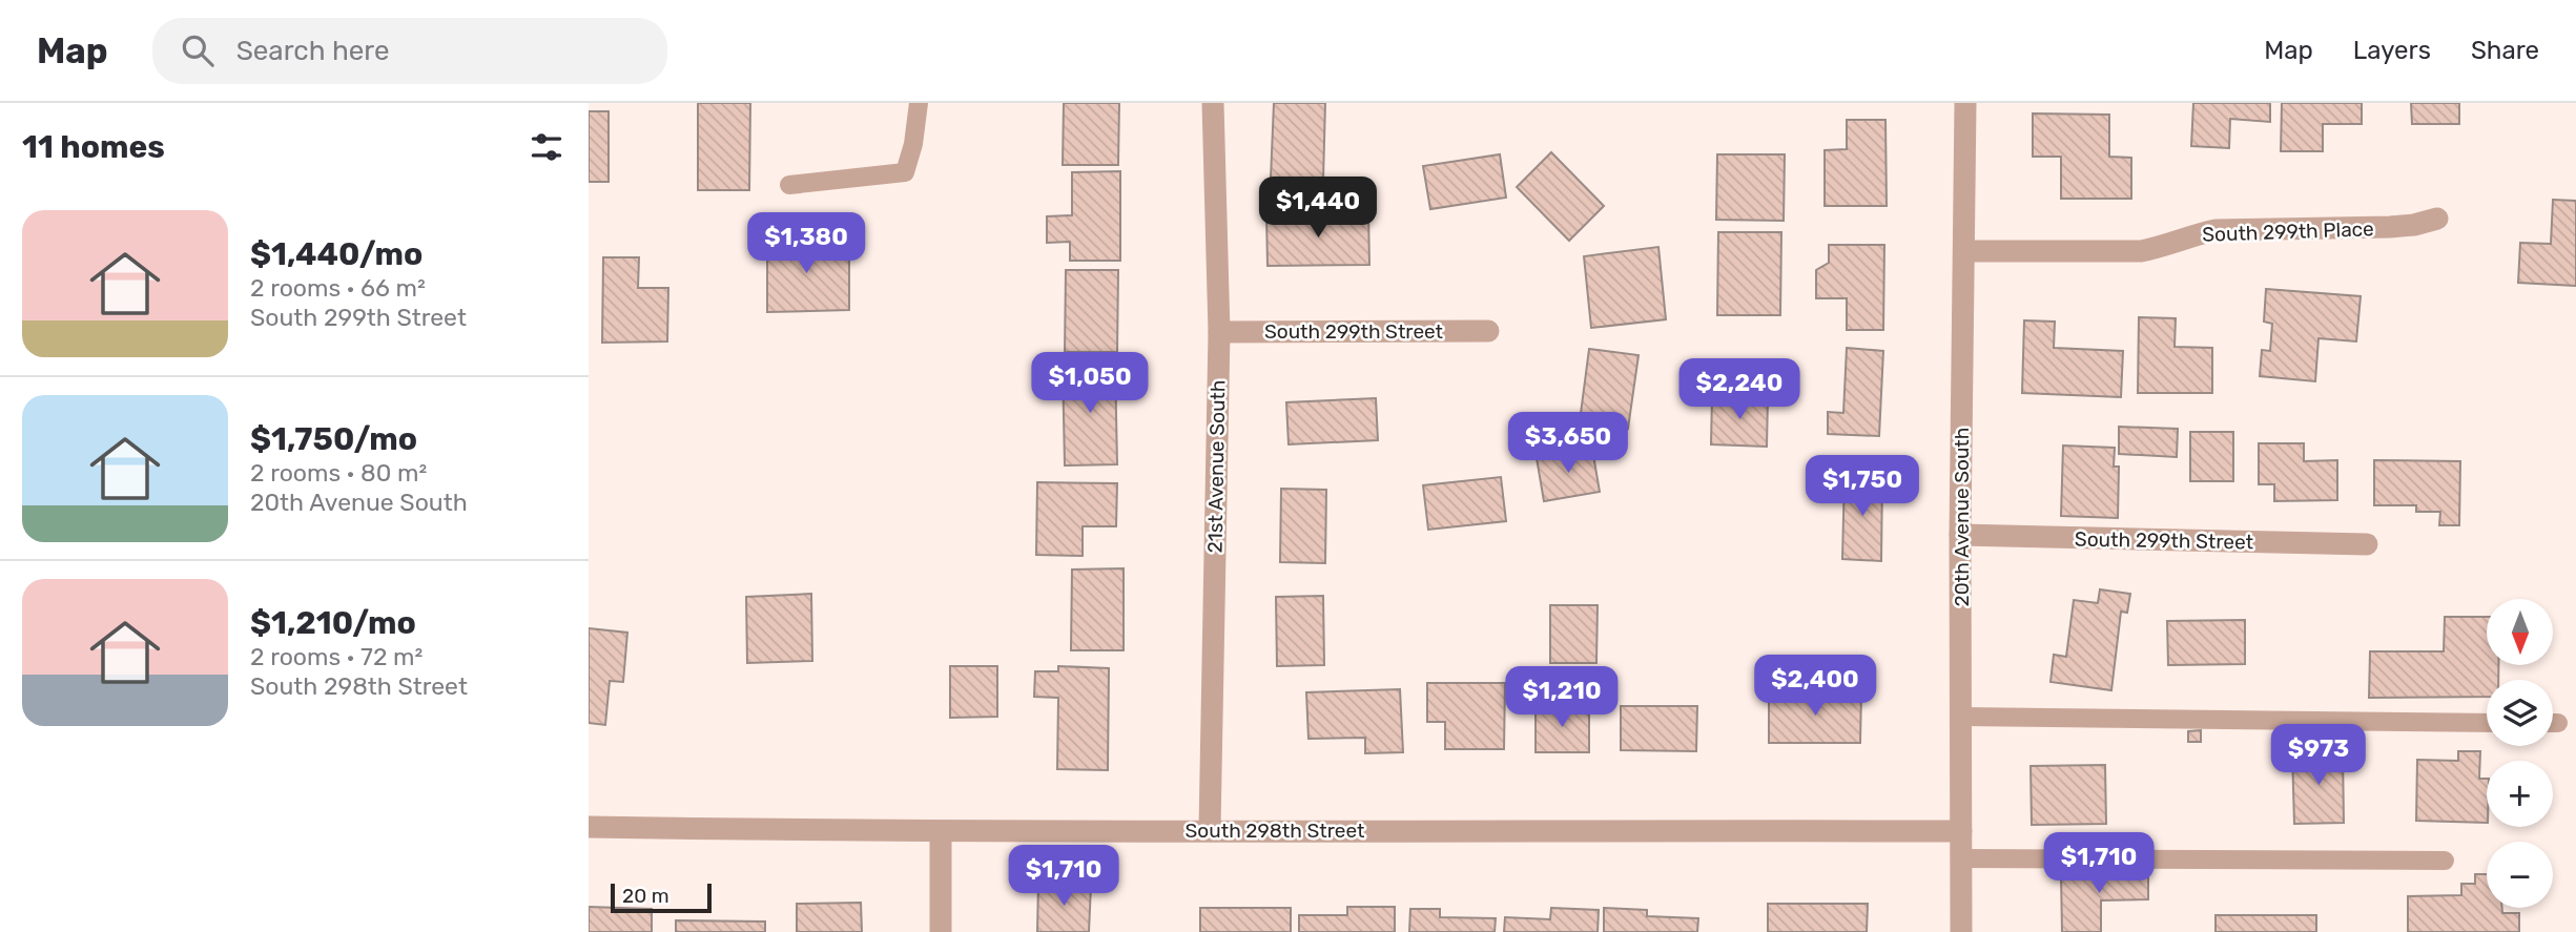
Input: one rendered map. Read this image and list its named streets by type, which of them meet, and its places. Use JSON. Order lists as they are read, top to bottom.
{
  "streets": {
    "street": [
      "South 299th Place",
      "South 299th Street",
      "21st Avenue South",
      "20th Avenue South",
      "South 298th Street"
    ]
  },
  "crossings": [
    ["South 299th Place", "20th Avenue South"],
    ["South 299th Street", "21st Avenue South"],
    ["South 299th Street", "20th Avenue South"],
    ["21st Avenue South", "South 298th Street"],
    ["20th Avenue South", "South 298th Street"]
  ],
  "scale_bar": "20 m",
  "north": "bottom",
  "page": {
    "header": "Map",
    "search": "Search here",
    "nav": ["Map", "Layers", "Share"],
    "heading": "11 homes",
    "price": [
      "$1,440",
      "$1,380",
      "$1,050",
      "$2,240",
      "$3,650",
      "$1,750",
      "$2,400",
      "$1,210",
      "$973",
      "$1,710",
      "$1,710"
    ],
    "list": [
      {
        "name": "$1,440/mo",
        "note": "2 rooms · 66 m² · South 299th Street"
      },
      {
        "name": "$1,750/mo",
        "note": "2 rooms · 80 m² · 20th Avenue South"
      },
      {
        "name": "$1,210/mo",
        "note": "2 rooms · 72 m² · South 298th Street"
      }
    ],
    "map_buttons": ["+", "−"],
    "scale": "20 m"
  }
}
